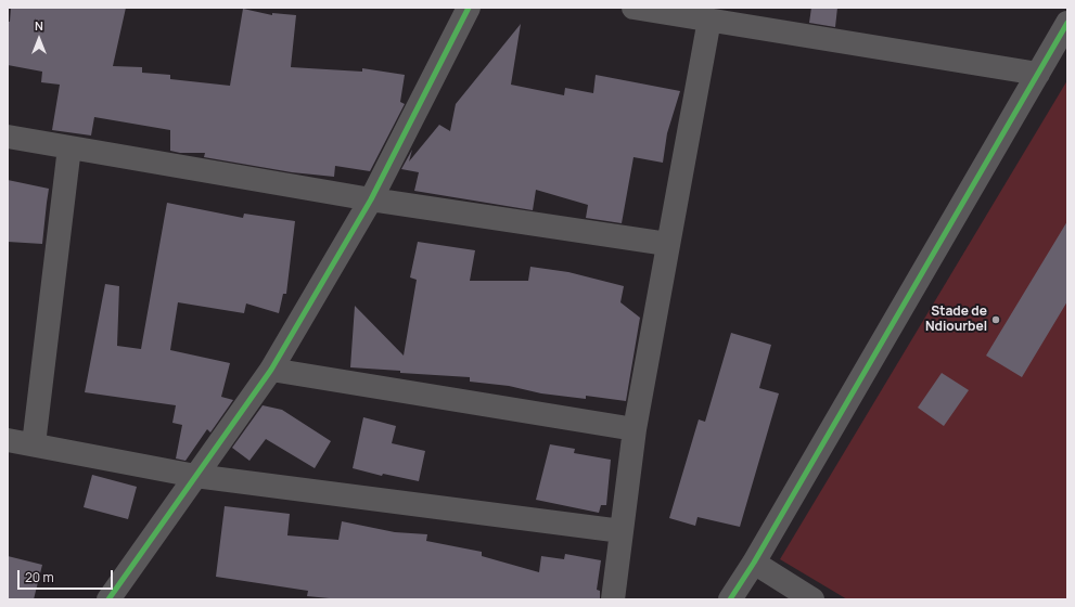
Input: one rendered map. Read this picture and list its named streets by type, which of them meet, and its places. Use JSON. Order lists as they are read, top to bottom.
{
  "places": ["Stade de Ndiourbel"],
  "scale_bar": "20 m",
  "north": "top"
}
